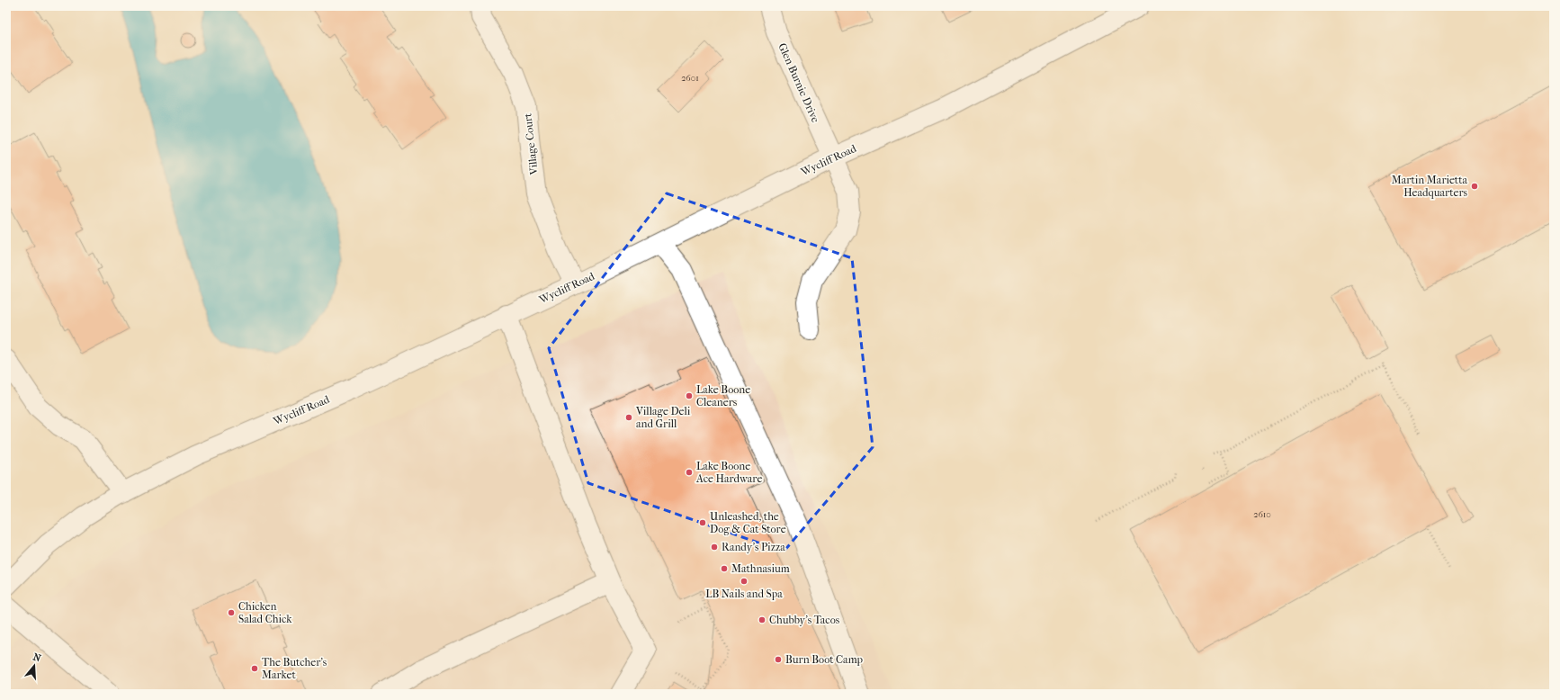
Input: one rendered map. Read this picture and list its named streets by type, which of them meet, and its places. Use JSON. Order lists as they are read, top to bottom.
{
  "streets": {
    "street": ["Glen Burnie Drive", "Village Court", "Wycliff Road"]
  },
  "crossings": [
    ["Glen Burnie Drive", "Wycliff Road"],
    ["Village Court", "Wycliff Road"]
  ],
  "places": [
    "Martin Marietta Headquarters",
    "Lake Boone Cleaners",
    "Village Deli and Grill",
    "Lake Boone Ace Hardware",
    "Unleashed, the Dog & Cat Store",
    "Randy's Pizza",
    "Mathnasium",
    "LB Nails and Spa",
    "Chicken Salad Chick",
    "Chubby's Tacos",
    "Burn Boot Camp",
    "The Butcher's Market"
  ],
  "house_numbers": ["2601", "2610"],
  "north": "top"
}
